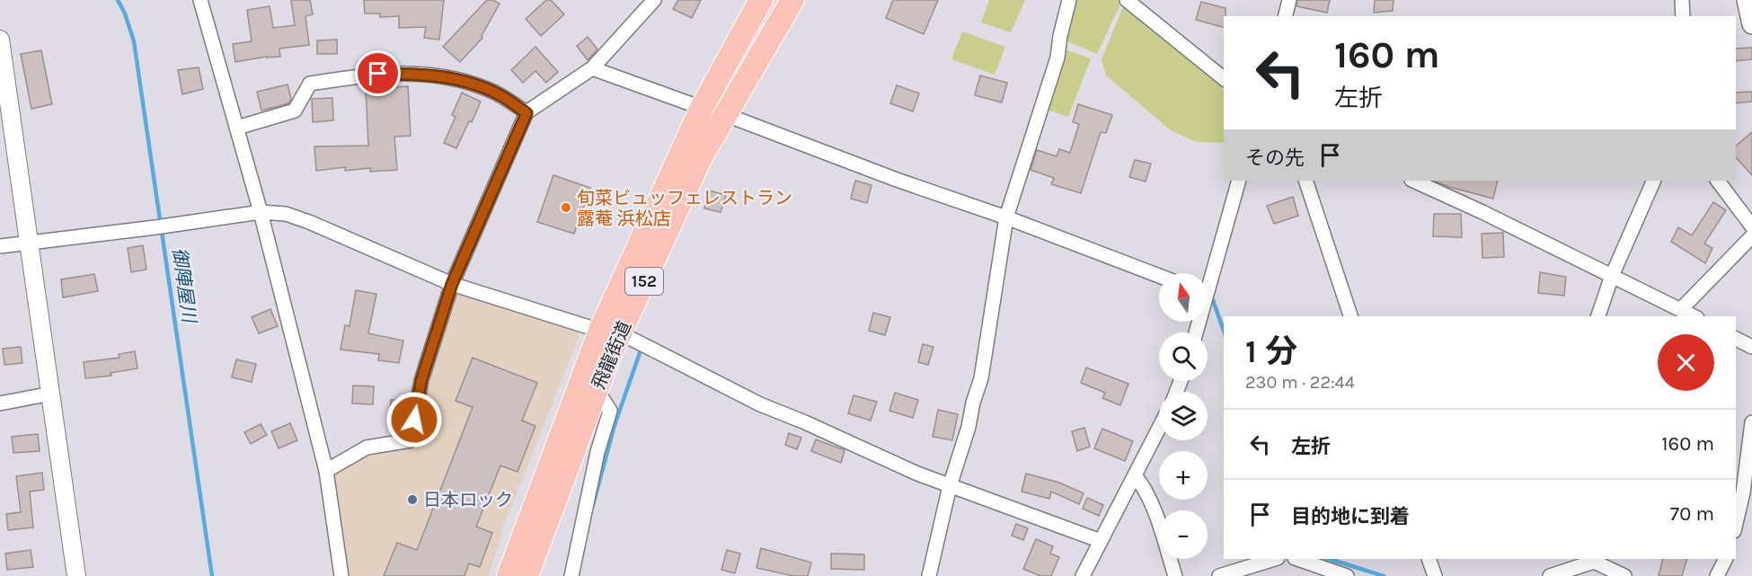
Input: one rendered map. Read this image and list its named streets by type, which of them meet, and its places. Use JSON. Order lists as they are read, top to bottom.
{
  "streets": {
    "highway": ["152", "飛龍街道"]
  },
  "water": ["御陣屋川"],
  "places": ["旬菜ビュッフェレストラン 露菴 浜松店", "日本ロック"],
  "north": "top",
  "page": {
    "turn": ["160 m", "左折"],
    "then": "その先",
    "map_buttons": ["+", "−"],
    "heading": ["1 分", "230 m · 22:44"],
    "list": [
      {
        "name": "左折",
        "value": "160 m"
      },
      {
        "name": "目的地に到着",
        "value": "70 m"
      }
    ]
  }
}
